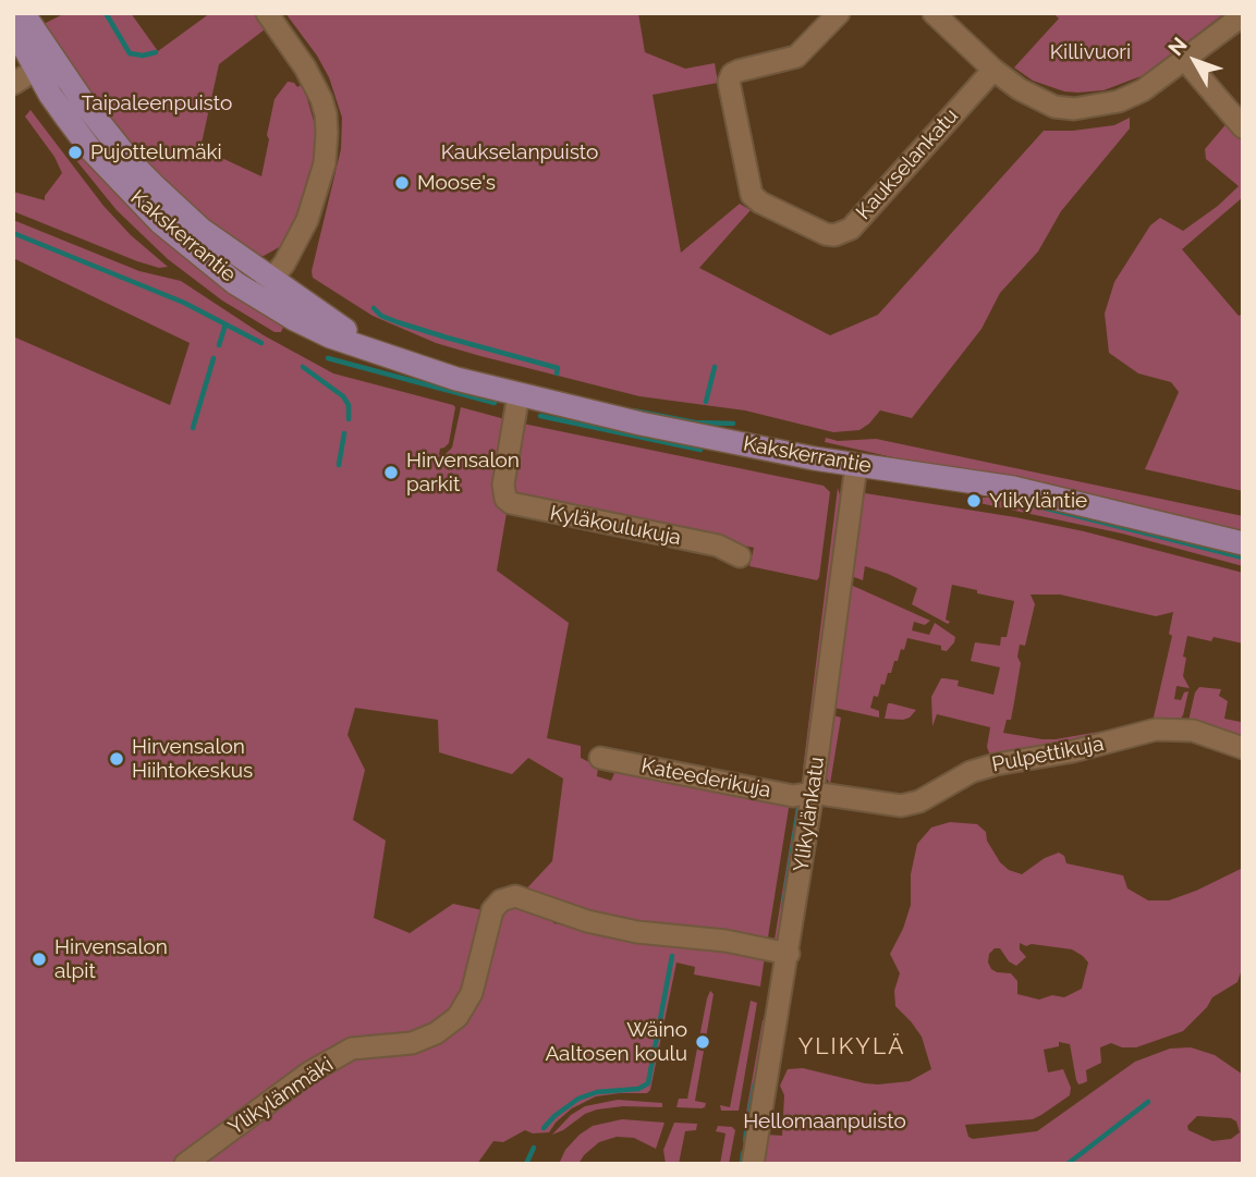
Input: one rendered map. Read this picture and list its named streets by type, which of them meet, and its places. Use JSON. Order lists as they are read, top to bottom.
{
  "streets": {
    "main road": ["Kakskerrantie"],
    "street": [
      "Kaukselankatu",
      "Kyläkoulukuja",
      "Pulpettikuja",
      "Kateederikuja",
      "Ylikylänkatu",
      "Ylikylänmäki"
    ]
  },
  "crossings": [
    ["Kakskerrantie", "Kyläkoulukuja"],
    ["Kakskerrantie", "Ylikylänkatu"],
    ["Pulpettikuja", "Kateederikuja"],
    ["Pulpettikuja", "Ylikylänkatu"],
    ["Kateederikuja", "Ylikylänkatu"],
    ["Ylikylänkatu", "Ylikylänmäki"]
  ],
  "districts": ["YLIKYLÄ"],
  "parks": [
    "Killivuori",
    "Taipaleenpuisto",
    "Kaukselanpuisto",
    "Hellomaanpuisto"
  ],
  "places": [
    "Pujottelumäki",
    "Moose's",
    "Hirvensalon parkit",
    "Ylikyläntie",
    "Hirvensalon Hiihtokeskus",
    "Hirvensalon alpit",
    "Wäino Aaltosen koulu"
  ],
  "north": "top left"
}
